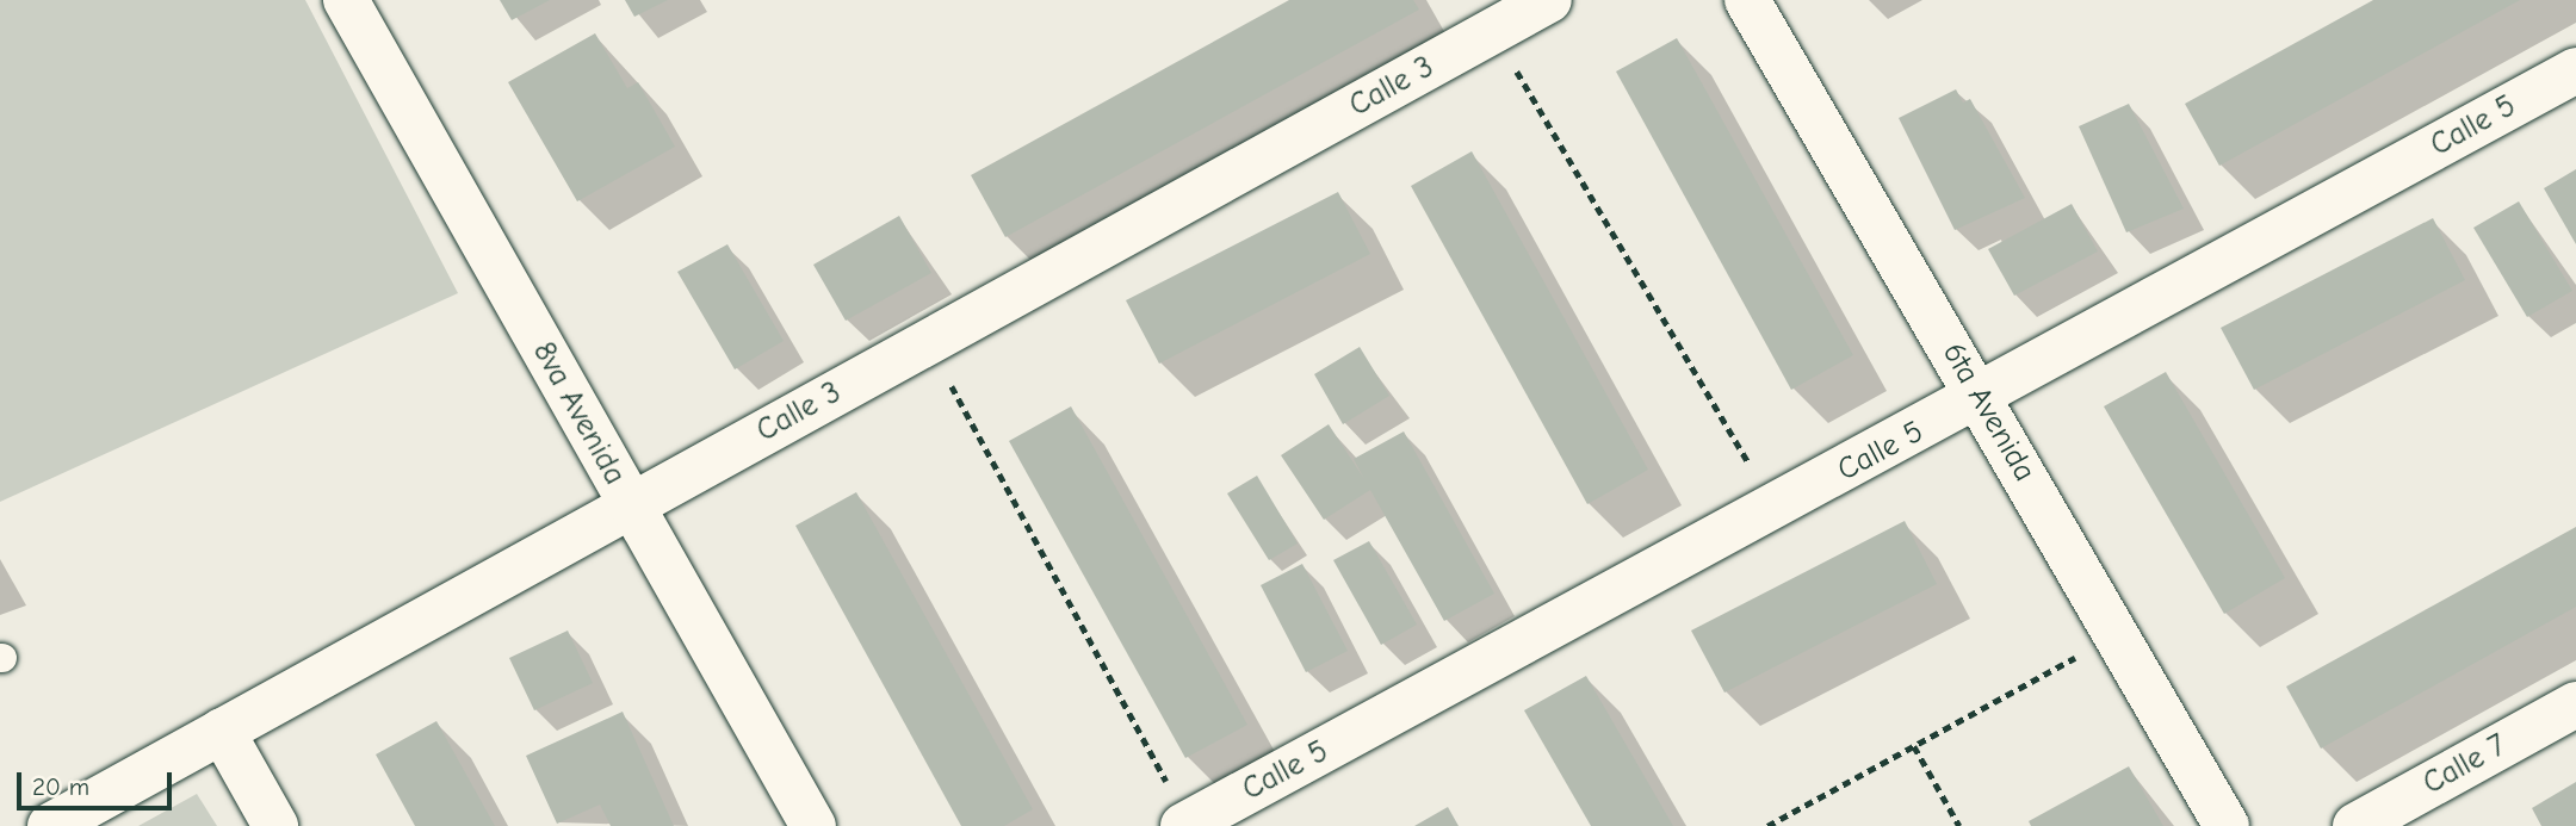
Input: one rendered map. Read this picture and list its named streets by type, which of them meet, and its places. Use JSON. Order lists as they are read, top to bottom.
{
  "streets": {
    "street": [
      "Calle 3",
      "Calle 5",
      "6ta Avenida",
      "8va Avenida",
      "Calle 7"
    ]
  },
  "crossings": [
    ["Calle 3", "8va Avenida"],
    ["Calle 5", "6ta Avenida"]
  ],
  "scale_bar": "20 m"
}
